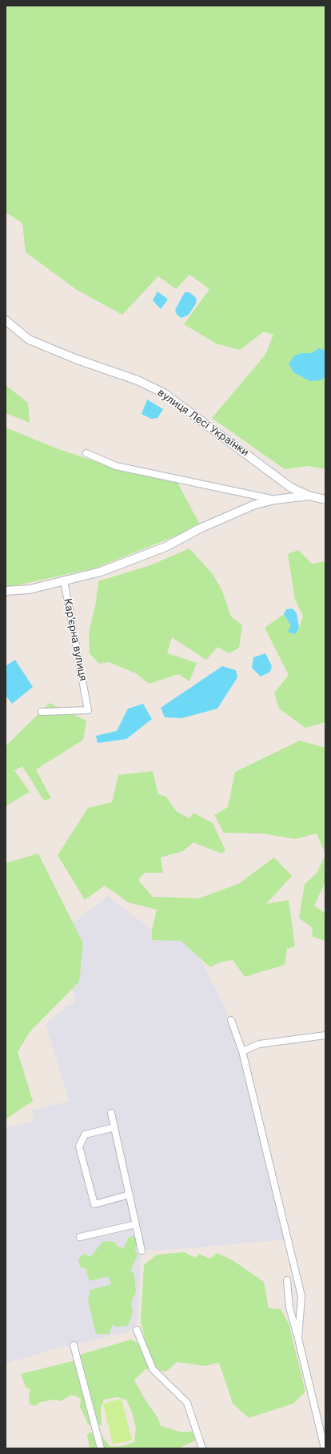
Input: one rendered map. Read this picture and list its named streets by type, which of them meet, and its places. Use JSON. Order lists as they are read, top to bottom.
{
  "streets": {
    "street": ["вулиця Лесі Українки", "Карʼєрна вулиця"]
  },
  "crossings": [
    ["вулиця Лесі Українки", "Карʼєрна вулиця"]
  ]
}
